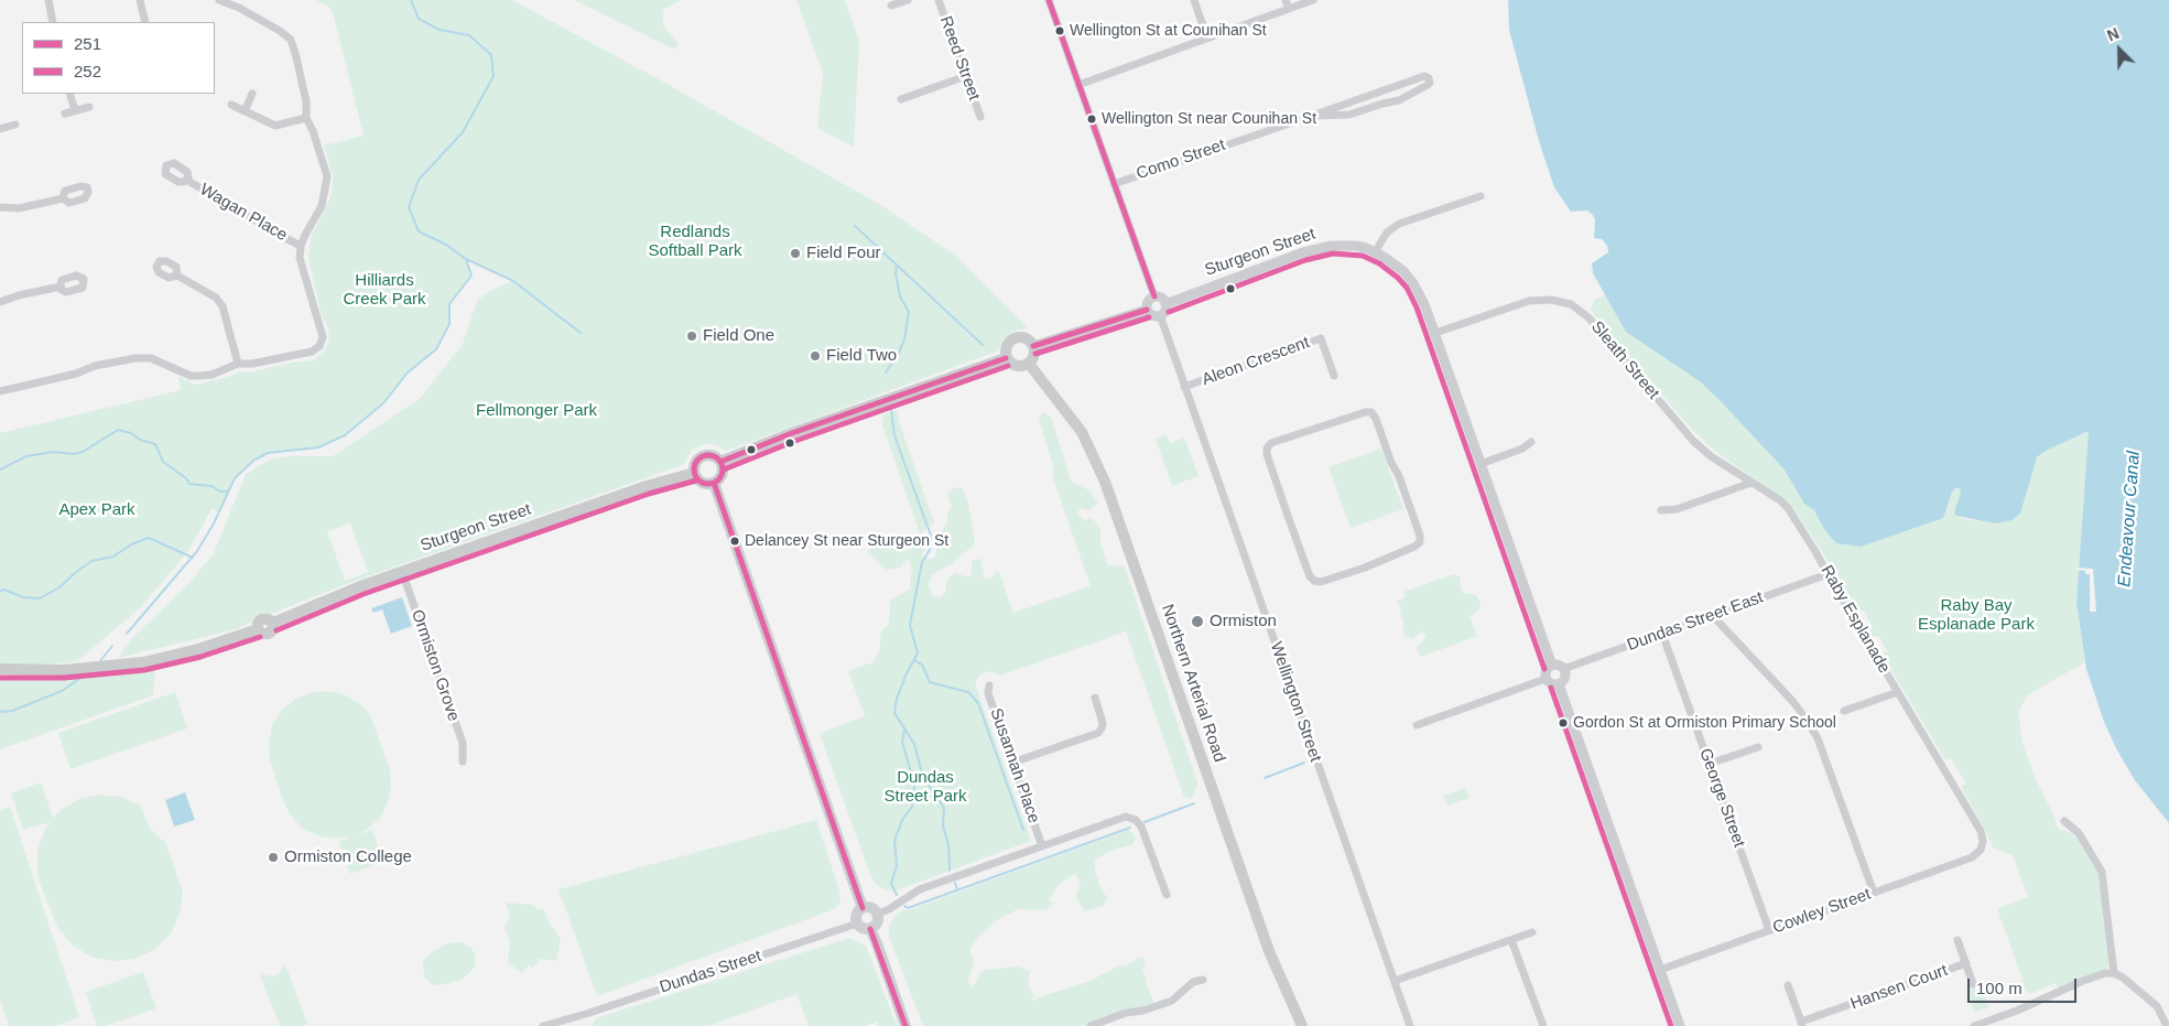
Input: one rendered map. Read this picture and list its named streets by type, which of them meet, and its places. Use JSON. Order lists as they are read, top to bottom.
{
  "streets": {
    "main road": ["Sturgeon Street", "Northern Arterial Road"],
    "street": [
      "Reed Street",
      "Como Street",
      "Wagan Place",
      "Sleath Street",
      "Aleon Crescent",
      "Raby Esplanade",
      "Dundas Street East",
      "Ormiston Grove",
      "Wellington Street",
      "Susannah Place",
      "George Street",
      "Cowley Street",
      "Dundas Street",
      "Hansen Court"
    ]
  },
  "crossings": [
    ["Sturgeon Street", "Sleath Street"],
    ["Sturgeon Street", "Dundas Street East"],
    ["Sturgeon Street", "Ormiston Grove"],
    ["Sturgeon Street", "Wellington Street"],
    ["Sleath Street", "Raby Esplanade"],
    ["Aleon Crescent", "Wellington Street"],
    ["Raby Esplanade", "Dundas Street East"],
    ["Raby Esplanade", "Cowley Street"],
    ["Dundas Street East", "George Street"],
    ["George Street", "Cowley Street"]
  ],
  "water": ["Endeavour Canal"],
  "parks": [
    "Redlands Softball Park",
    "Hilliards Creek Park",
    "Fellmonger Park",
    "Apex Park",
    "Raby Bay Esplanade Park",
    "Dundas Street Park"
  ],
  "places": [
    "Wellington St at Counihan St",
    "Wellington St near Counihan St",
    "Field Four",
    "Field One",
    "Field Two",
    "Delancey St near Sturgeon St",
    "Ormiston",
    "Gordon St at Ormiston Primary School",
    "Ormiston College"
  ],
  "lines": ["transit line 251", "transit line 252"],
  "legend": ["251", "252"],
  "scale_bar": "100 m",
  "north": "top left"
}
